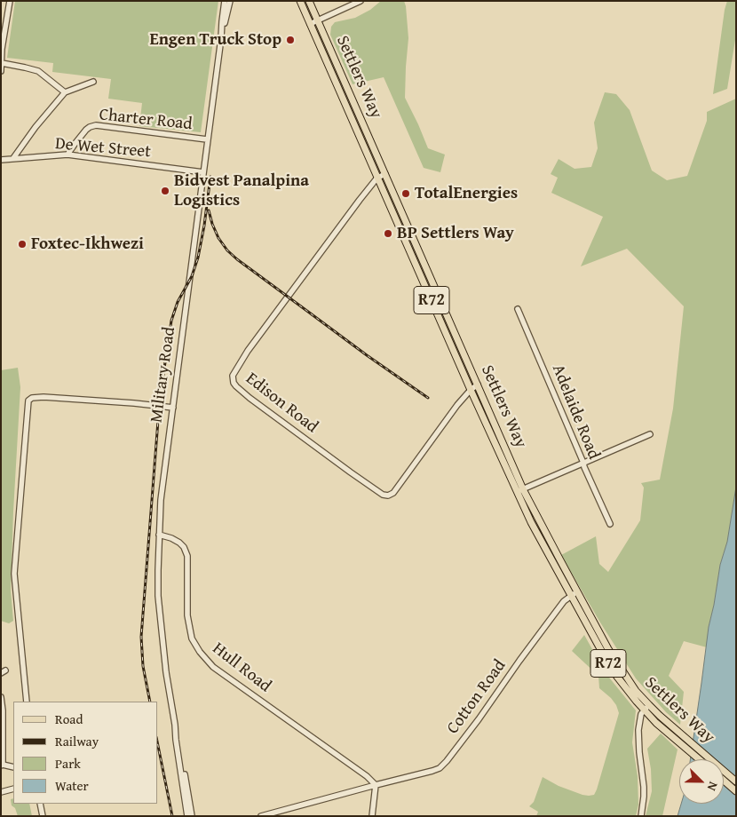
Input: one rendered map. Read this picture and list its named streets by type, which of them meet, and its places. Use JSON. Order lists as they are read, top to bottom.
{
  "streets": {
    "main road": ["Settlers Way", "R72"],
    "street": [
      "Charter Road",
      "De Wet Street",
      "Military Road",
      "Edison Road",
      "Adelaide Road",
      "Hull Road",
      "Cotton Road"
    ]
  },
  "crossings": [
    ["Settlers Way", "Edison Road"],
    ["Settlers Way", "Cotton Road"],
    ["Charter Road", "De Wet Street"],
    ["Charter Road", "Military Road"],
    ["De Wet Street", "Military Road"],
    ["Military Road", "Hull Road"],
    ["Hull Road", "Cotton Road"]
  ],
  "places": [
    "Engen Truck Stop",
    "Bidvest Panalpina Logistics",
    "TotalEnergies",
    "BP Settlers Way",
    "Foxtec-Ikhwezi"
  ],
  "legend": [
    "Road",
    "Railway",
    "Park",
    "Water"
  ],
  "north": "bottom right"
}
